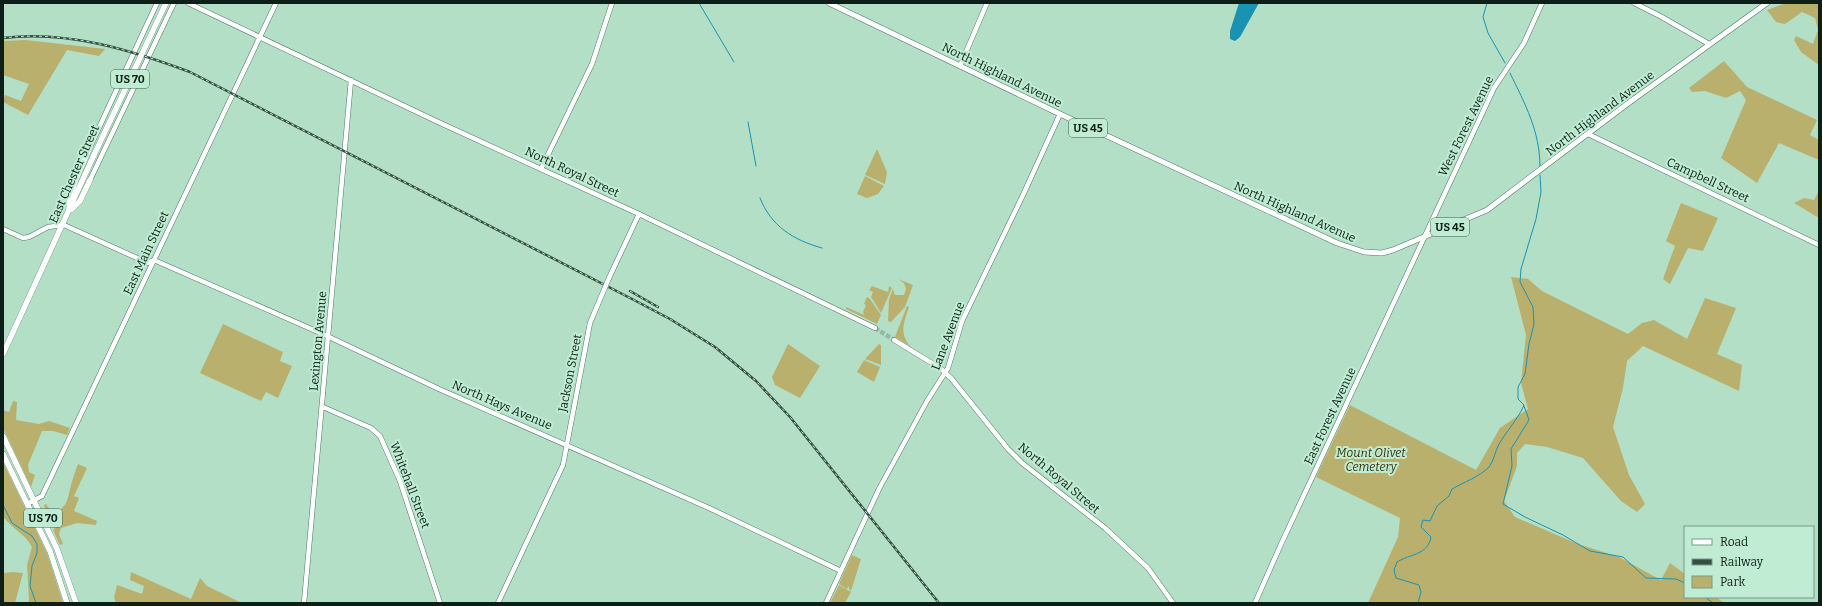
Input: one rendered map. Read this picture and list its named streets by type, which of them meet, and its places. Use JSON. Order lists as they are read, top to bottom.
{
  "streets": {
    "highway": ["US 70", "East Chester Street"],
    "main road": ["North Highland Avenue", "US 45"],
    "street": [
      "West Forest Avenue",
      "North Royal Street",
      "Campbell Street",
      "East Main Street",
      "Lane Avenue",
      "Lexington Avenue",
      "Jackson Street",
      "North Hays Avenue",
      "East Forest Avenue",
      "Whitehall Street"
    ]
  },
  "crossings": [
    ["North Highland Avenue", "West Forest Avenue"],
    ["North Highland Avenue", "Campbell Street"],
    ["North Highland Avenue", "Lane Avenue"],
    ["North Highland Avenue", "East Forest Avenue"],
    ["US 70", "East Main Street"],
    ["West Forest Avenue", "East Forest Avenue"],
    ["North Royal Street", "East Main Street"],
    ["North Royal Street", "Lane Avenue"],
    ["North Royal Street", "Lexington Avenue"],
    ["North Royal Street", "Jackson Street"],
    ["East Chester Street", "North Hays Avenue"],
    ["East Main Street", "North Hays Avenue"],
    ["Lane Avenue", "North Hays Avenue"],
    ["Lexington Avenue", "North Hays Avenue"],
    ["Lexington Avenue", "Whitehall Street"],
    ["Jackson Street", "North Hays Avenue"]
  ],
  "parks": ["Mount Olivet Cemetery"],
  "legend": ["Road", "Railway", "Park"]
}
